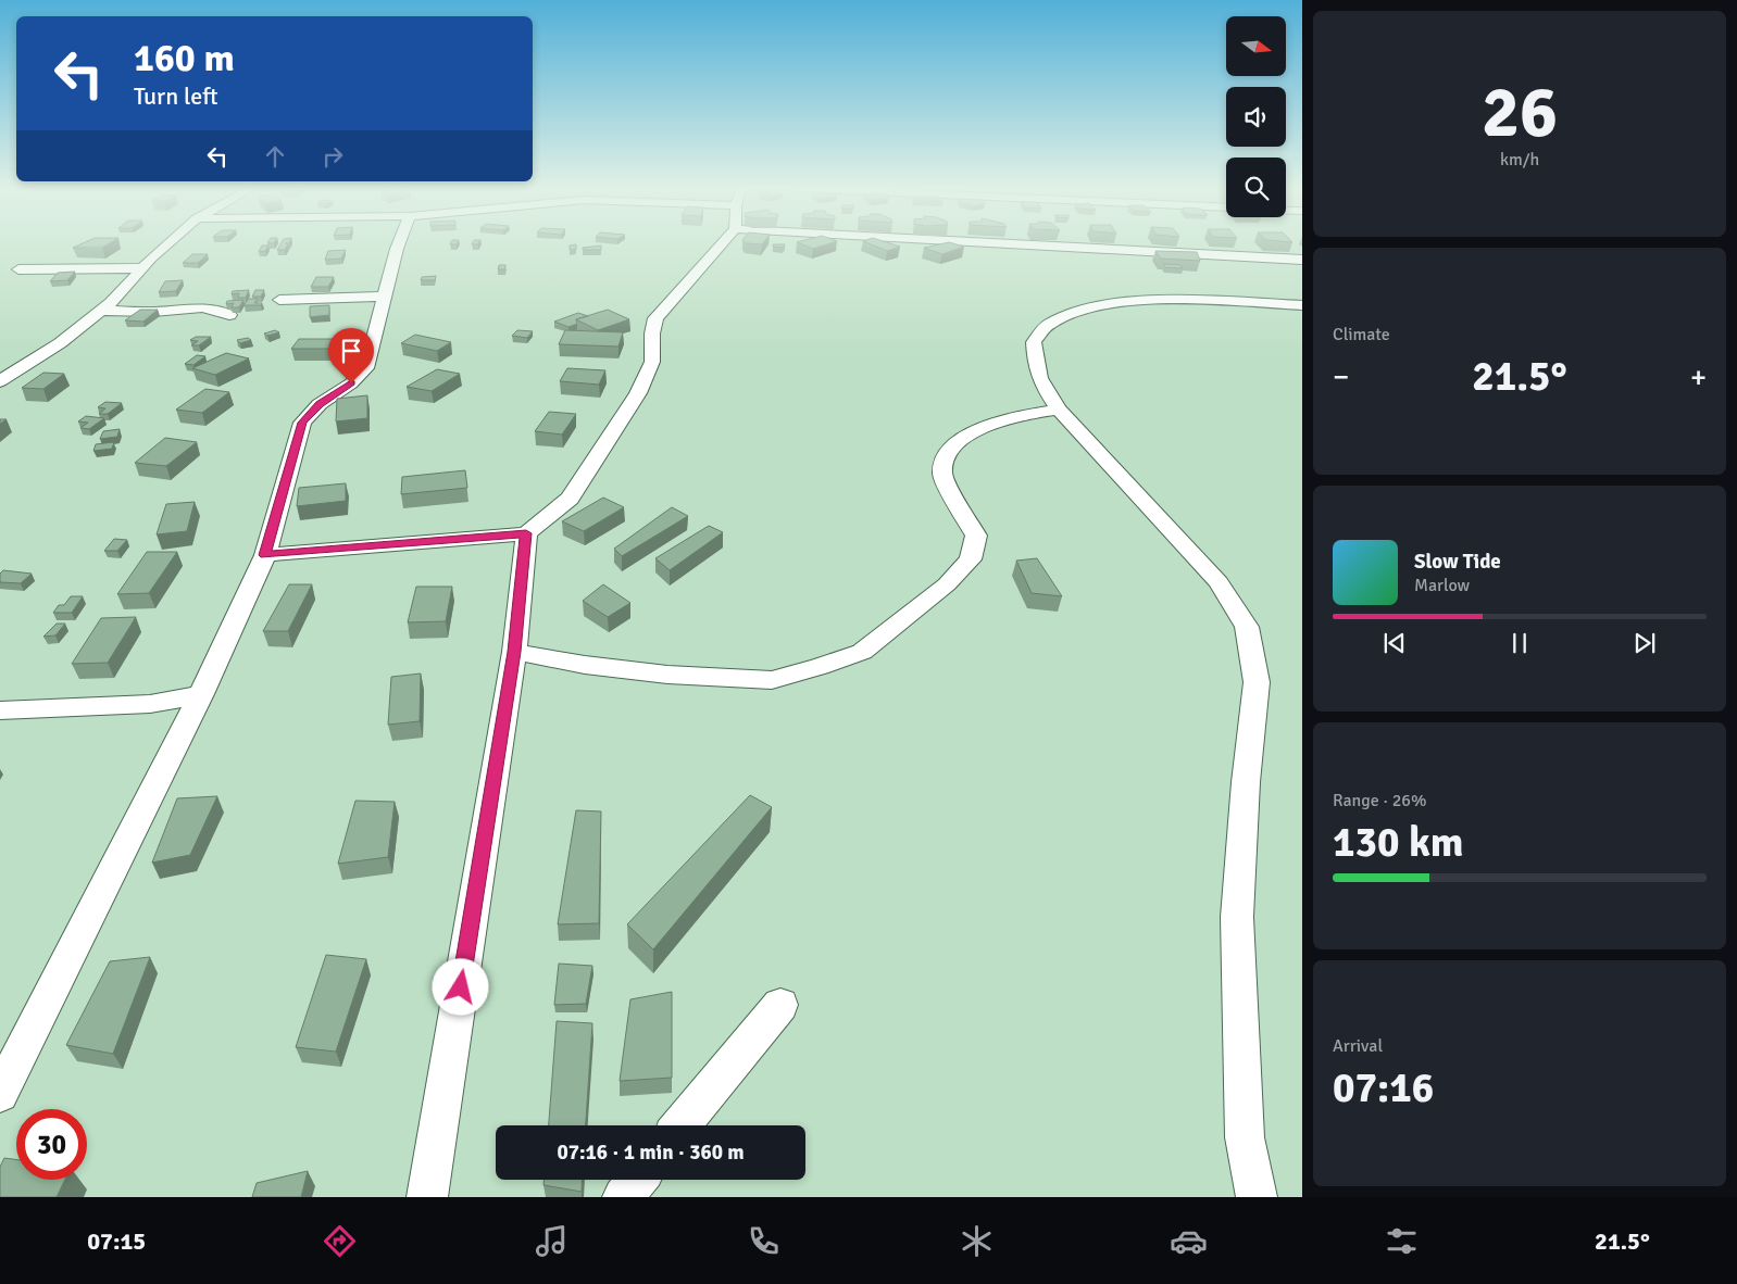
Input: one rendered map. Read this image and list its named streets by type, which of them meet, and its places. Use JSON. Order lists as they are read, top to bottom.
{
  "north": "right",
  "page": {
    "tile": [
      ["26", "km/h"],
      "Climate",
      ["Range · 26%", "130 km"],
      ["Arrival", "07:16"]
    ],
    "turn": ["160 m", "Turn left"],
    "heat": ["−", "21.5°", "+"],
    "song": ["Slow Tide", "Marlow"],
    "limit": "30",
    "trip": "07:16 · 1 min · 360 m",
    "tabs": ["07:15", "21.5°"]
  }
}
